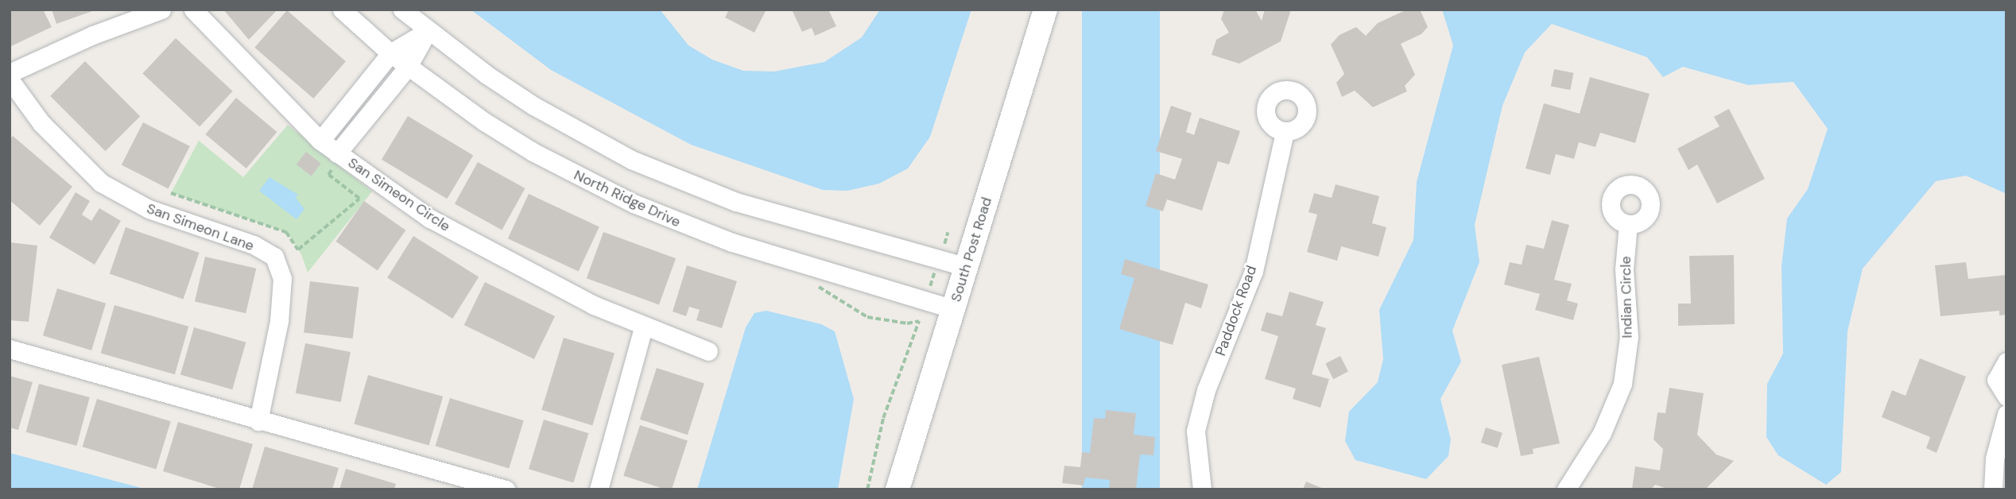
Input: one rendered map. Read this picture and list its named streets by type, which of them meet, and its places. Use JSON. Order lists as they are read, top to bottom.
{
  "streets": {
    "street": [
      "San Simeon Circle",
      "North Ridge Drive",
      "San Simeon Lane",
      "South Post Road",
      "Indian Circle",
      "Paddock Road"
    ]
  },
  "crossings": [
    ["North Ridge Drive", "South Post Road"]
  ]
}
